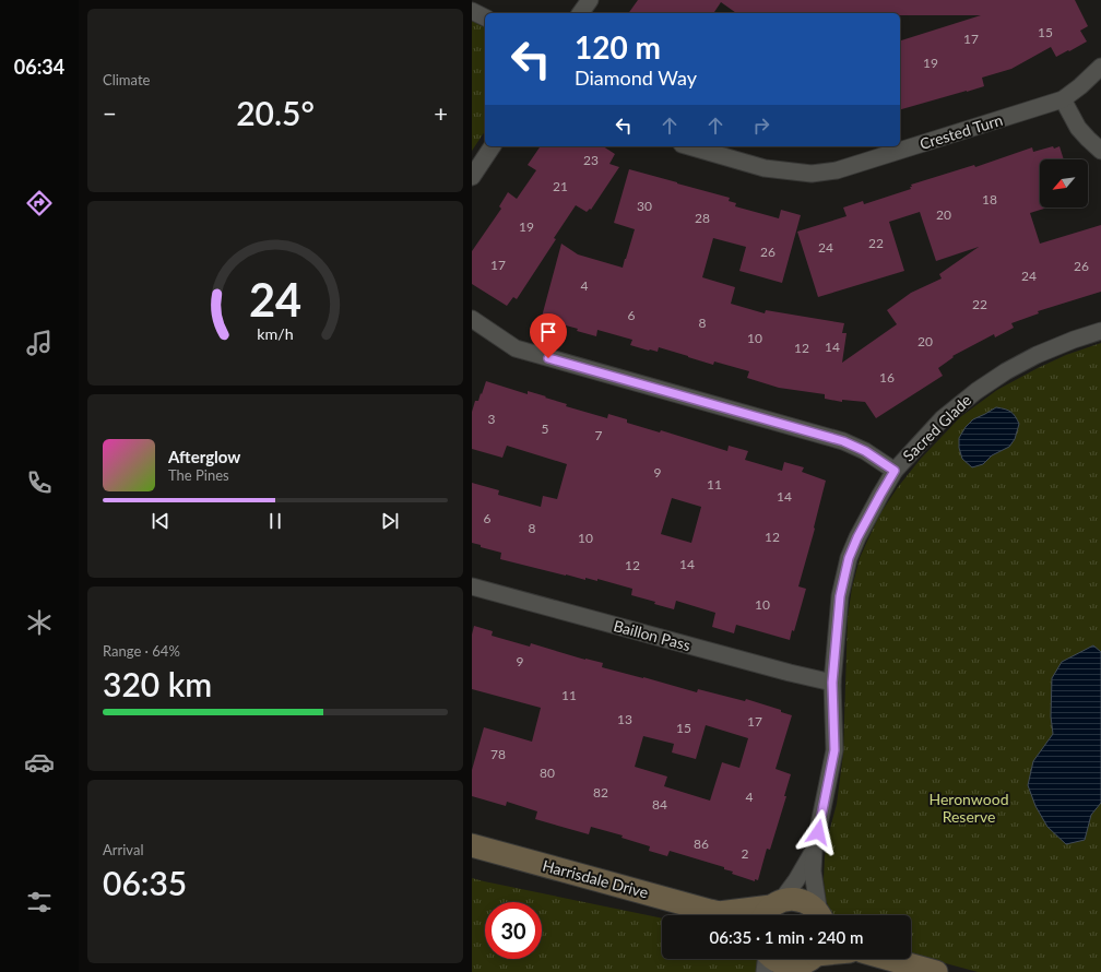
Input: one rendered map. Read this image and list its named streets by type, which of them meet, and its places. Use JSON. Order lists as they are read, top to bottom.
{
  "streets": {
    "street": [
      "Crested Turn",
      "Sacred Glade",
      "Baillon Pass",
      "Harrisdale Drive"
    ]
  },
  "crossings": [
    ["Sacred Glade", "Baillon Pass"],
    ["Sacred Glade", "Harrisdale Drive"]
  ],
  "parks": ["Heronwood Reserve"],
  "house_numbers": [
    "15",
    "17",
    "19",
    "23",
    "21",
    "18",
    "30",
    "20",
    "28",
    "19",
    "22",
    "24",
    "26",
    "17",
    "26",
    "24",
    "4",
    "22",
    "6",
    "8",
    "10",
    "20",
    "14",
    "12",
    "16",
    "3",
    "5",
    "7",
    "9",
    "11",
    "14",
    "6",
    "8",
    "12",
    "10",
    "14",
    "12",
    "10",
    "9",
    "11",
    "13",
    "17",
    "15",
    "78",
    "80",
    "82",
    "4",
    "84",
    "86",
    "2"
  ],
  "north": "bottom left",
  "page": {
    "tabs": "06:34",
    "tile": [
      "Climate",
      ["Range · 64%", "320 km"],
      ["Arrival", "06:35"]
    ],
    "turn": ["120 m", "Diamond Way"],
    "heat": ["−", "20.5°", "+"],
    "song": ["Afterglow", "The Pines"],
    "limit": "30",
    "trip": "06:35 · 1 min · 240 m",
    "gauge": ["24", "km/h"]
  }
}
